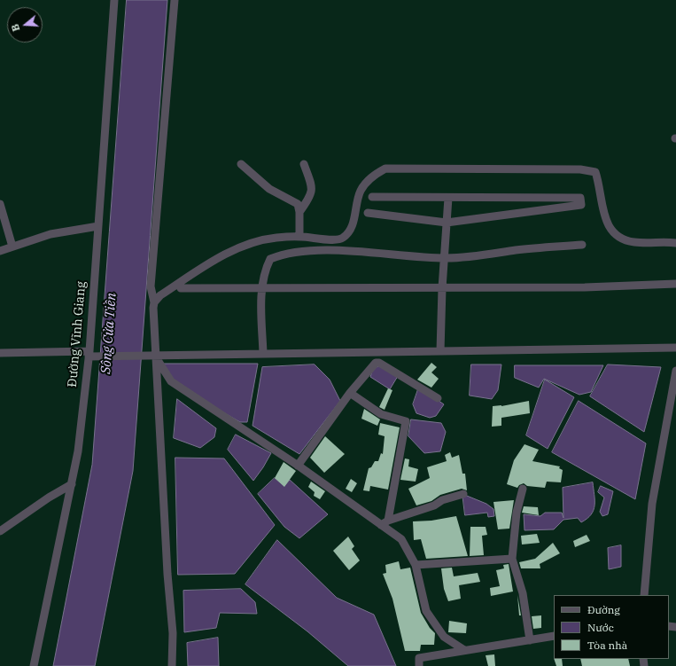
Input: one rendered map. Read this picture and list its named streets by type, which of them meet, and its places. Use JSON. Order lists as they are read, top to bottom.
{
  "streets": {
    "street": ["Đường Vĩnh Giang"]
  },
  "water": ["Sông Cửa Tiền"],
  "legend": ["Đường", "Nước", "Tòa nhà"],
  "north": "left"
}
